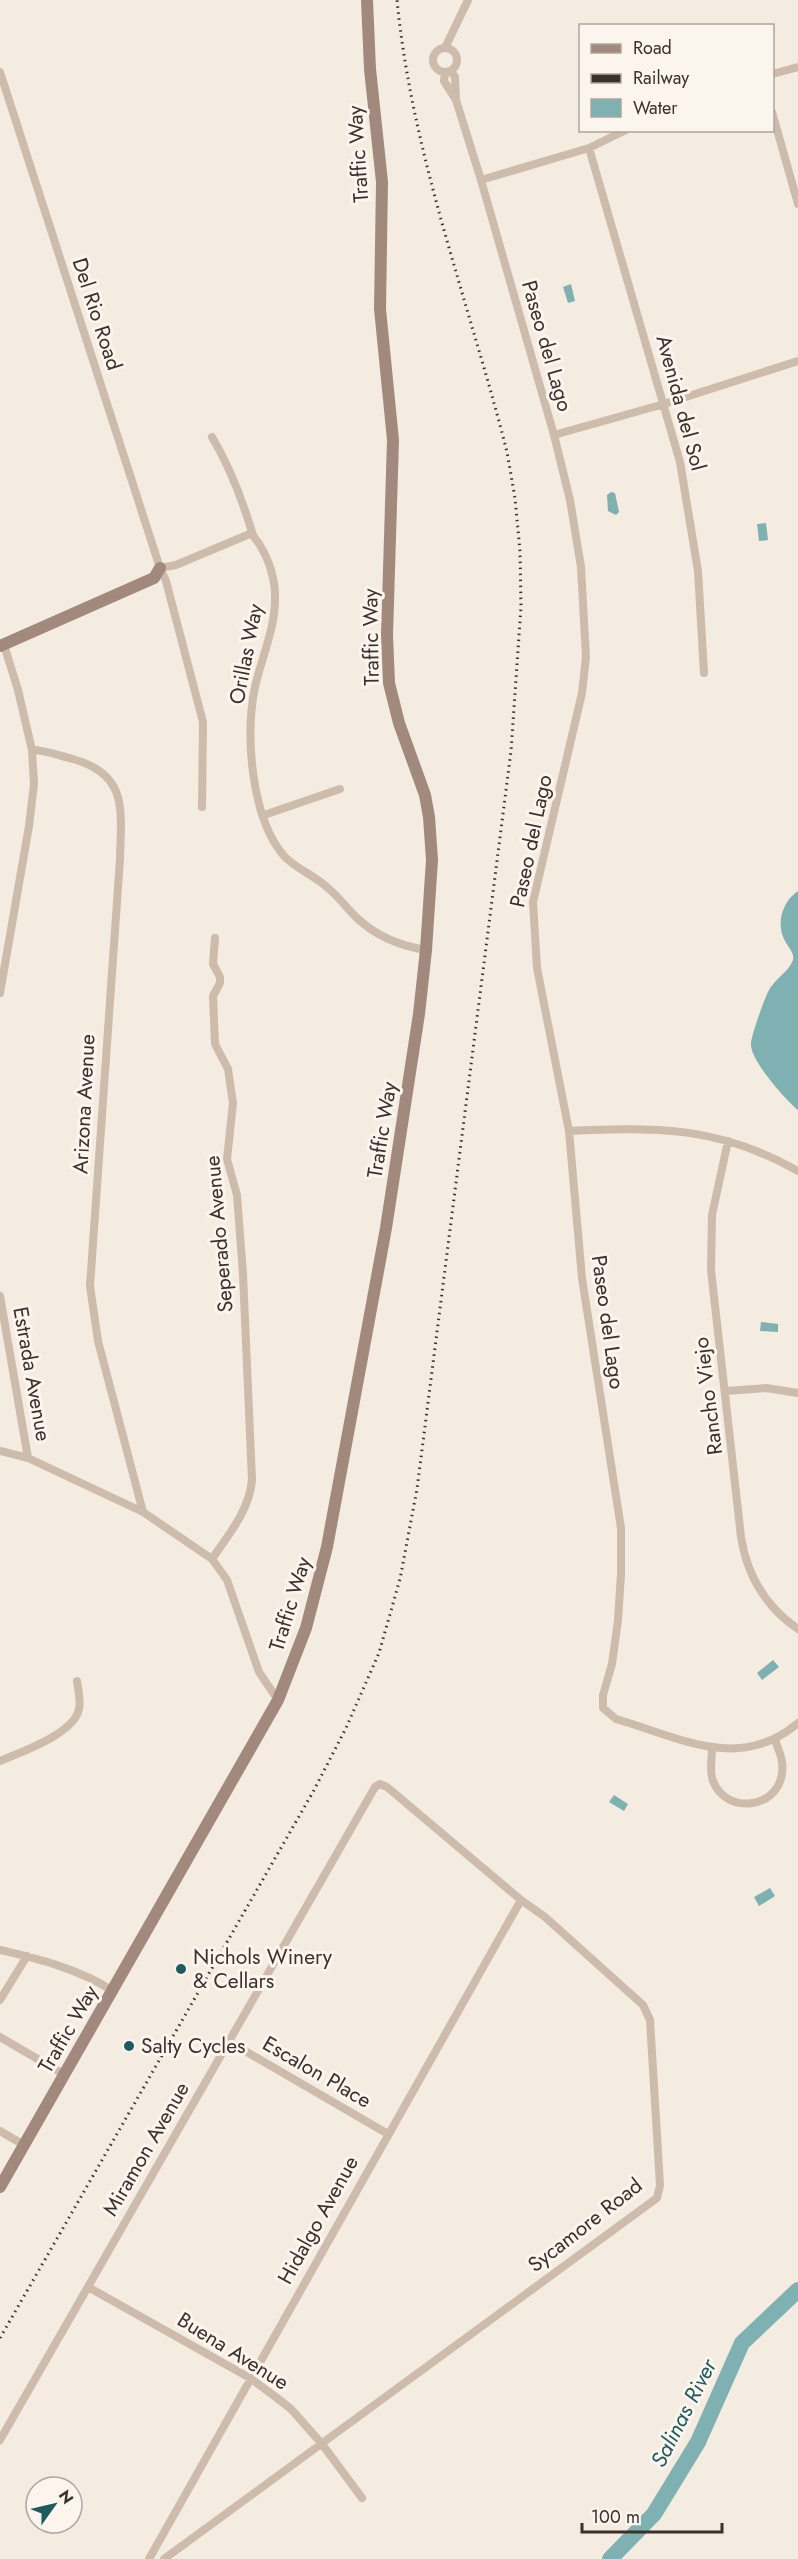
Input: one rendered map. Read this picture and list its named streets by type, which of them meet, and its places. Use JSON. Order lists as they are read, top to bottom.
{
  "streets": {
    "street": [
      "Traffic Way",
      "Del Rio Road",
      "Paseo del Lago",
      "Avenida del Sol",
      "Orillas Way",
      "Arizona Avenue",
      "Seperado Avenue",
      "Estrada Avenue",
      "Rancho Viejo",
      "Escalon Place",
      "Miramon Avenue",
      "Hidalgo Avenue",
      "Sycamore Road",
      "Buena Avenue"
    ]
  },
  "crossings": [
    ["Traffic Way", "Orillas Way"],
    ["Escalon Place", "Miramon Avenue"],
    ["Escalon Place", "Hidalgo Avenue"],
    ["Miramon Avenue", "Sycamore Road"],
    ["Miramon Avenue", "Buena Avenue"],
    ["Hidalgo Avenue", "Sycamore Road"],
    ["Hidalgo Avenue", "Buena Avenue"],
    ["Sycamore Road", "Buena Avenue"]
  ],
  "water": ["Salinas River"],
  "places": ["Nichols Winery & Cellars", "Salty Cycles"],
  "legend": ["Road", "Railway", "Water"],
  "scale_bar": "100 m",
  "north": "top right"
}
